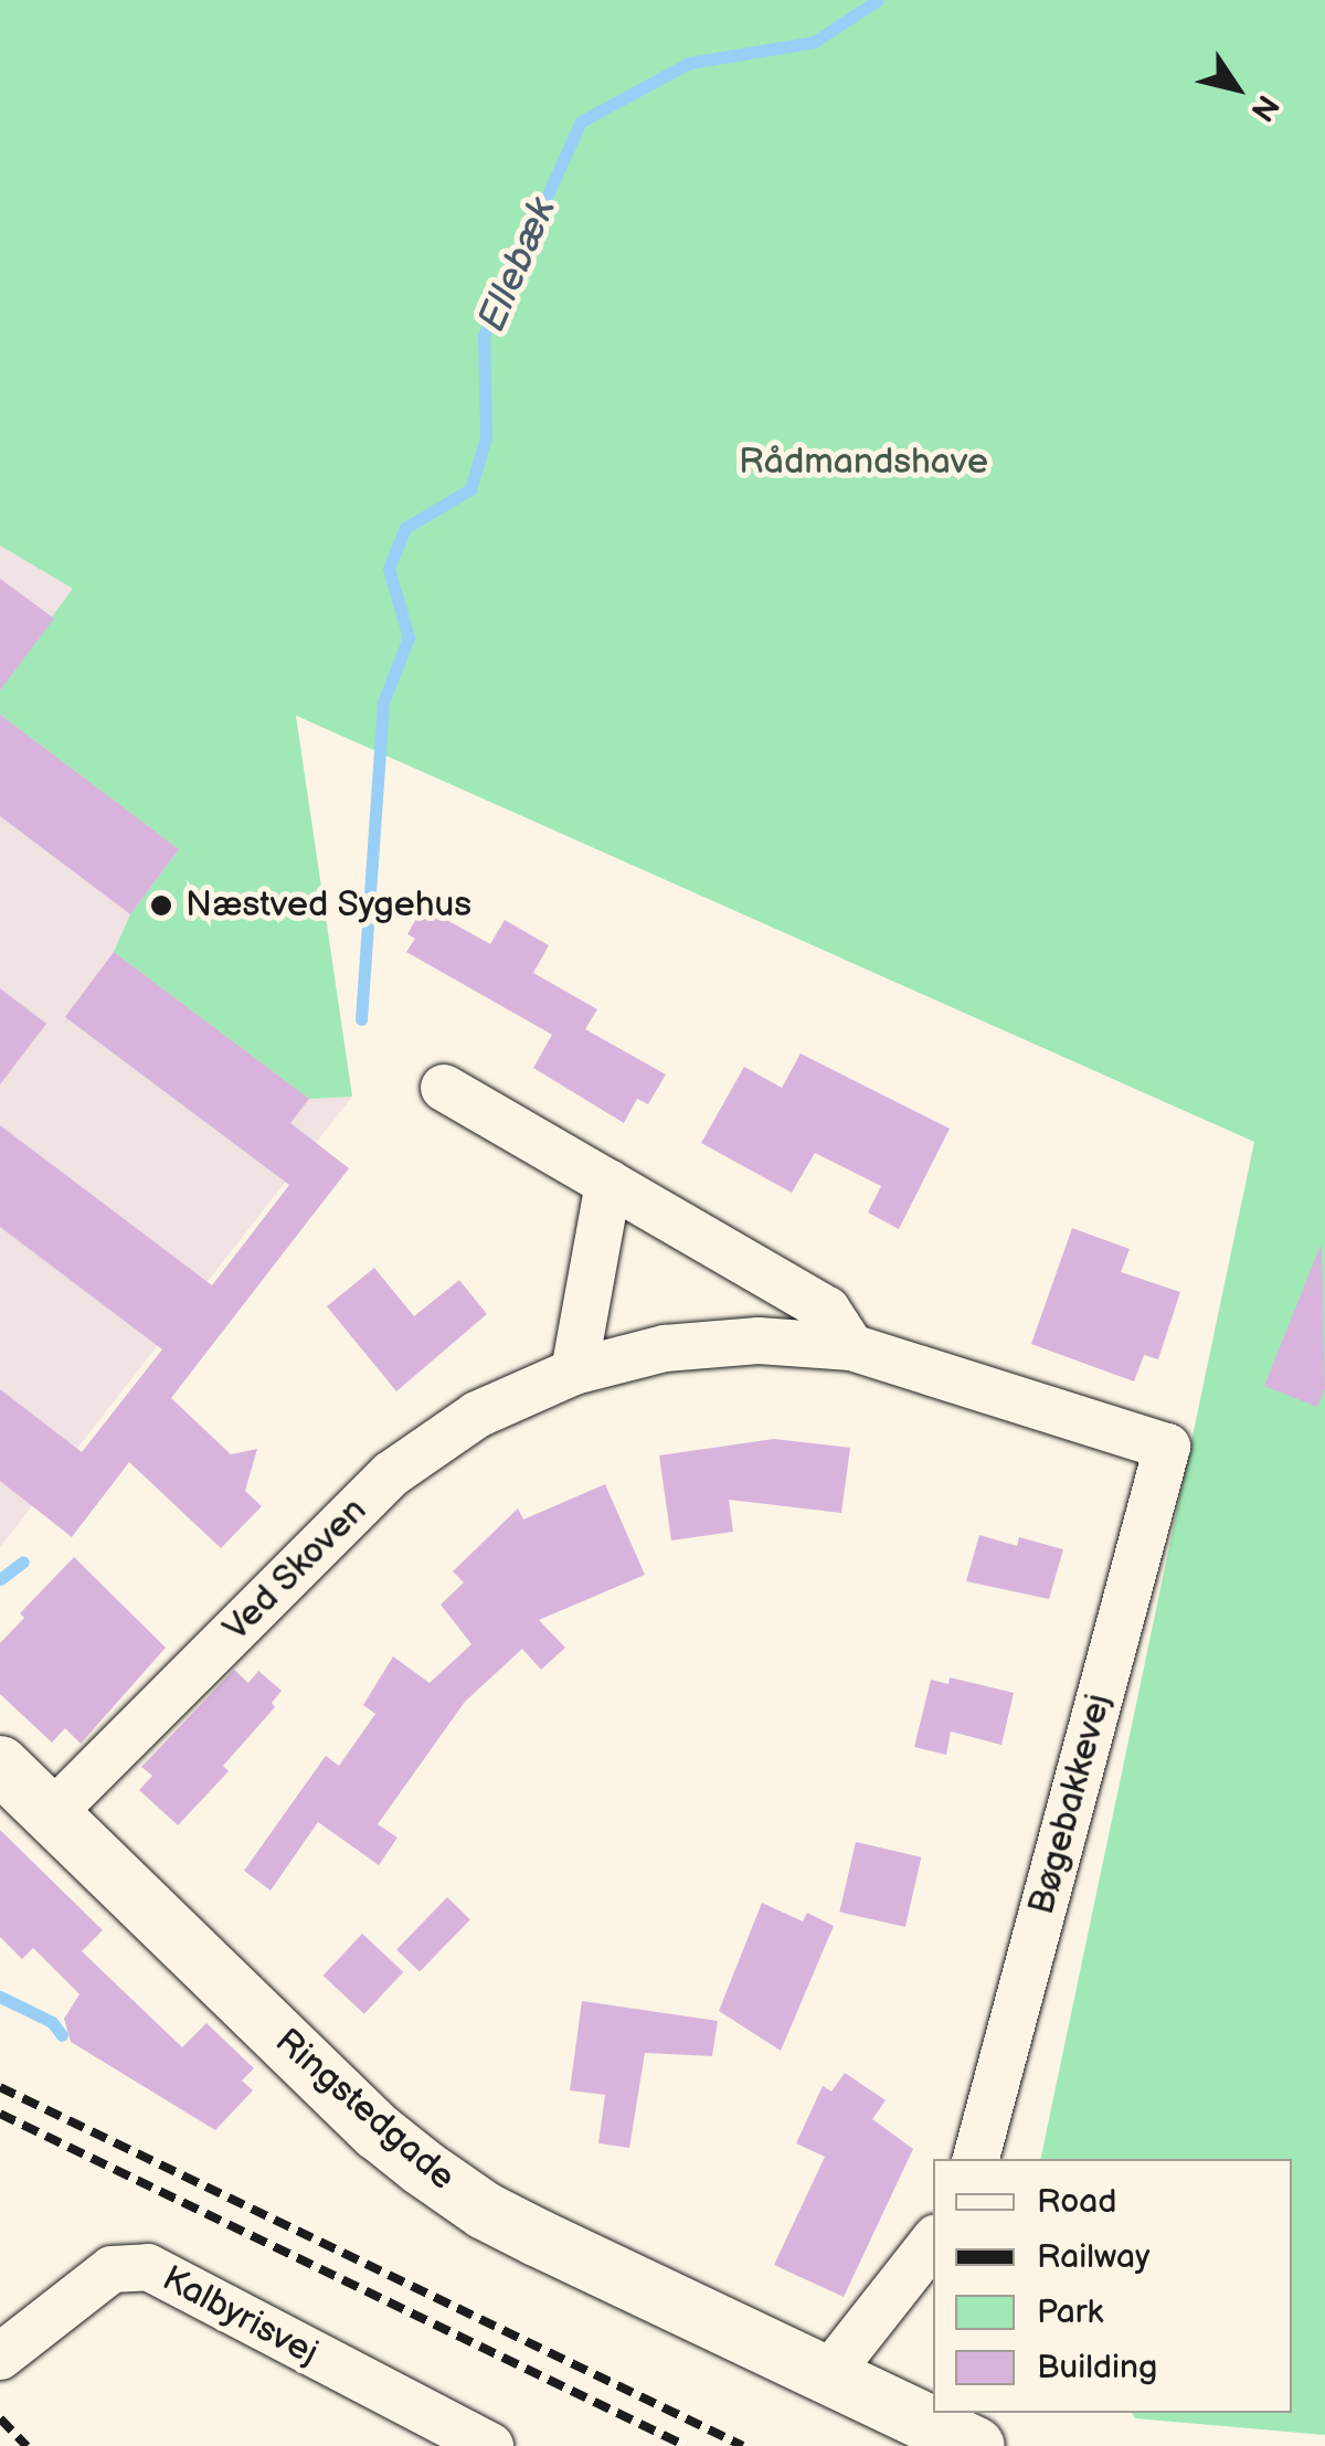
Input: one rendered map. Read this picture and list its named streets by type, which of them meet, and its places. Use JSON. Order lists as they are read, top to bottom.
{
  "streets": {
    "street": [
      "Ved Skoven",
      "Bøgebakkevej",
      "Ringstedgade",
      "Kalbyrisvej"
    ]
  },
  "crossings": [
    ["Ved Skoven", "Bøgebakkevej"],
    ["Ved Skoven", "Ringstedgade"]
  ],
  "water": ["Ellebæk"],
  "parks": ["Rådmandshave"],
  "places": ["Næstved Sygehus"],
  "legend": [
    "Road",
    "Railway",
    "Park",
    "Building"
  ],
  "north": "bottom right"
}
